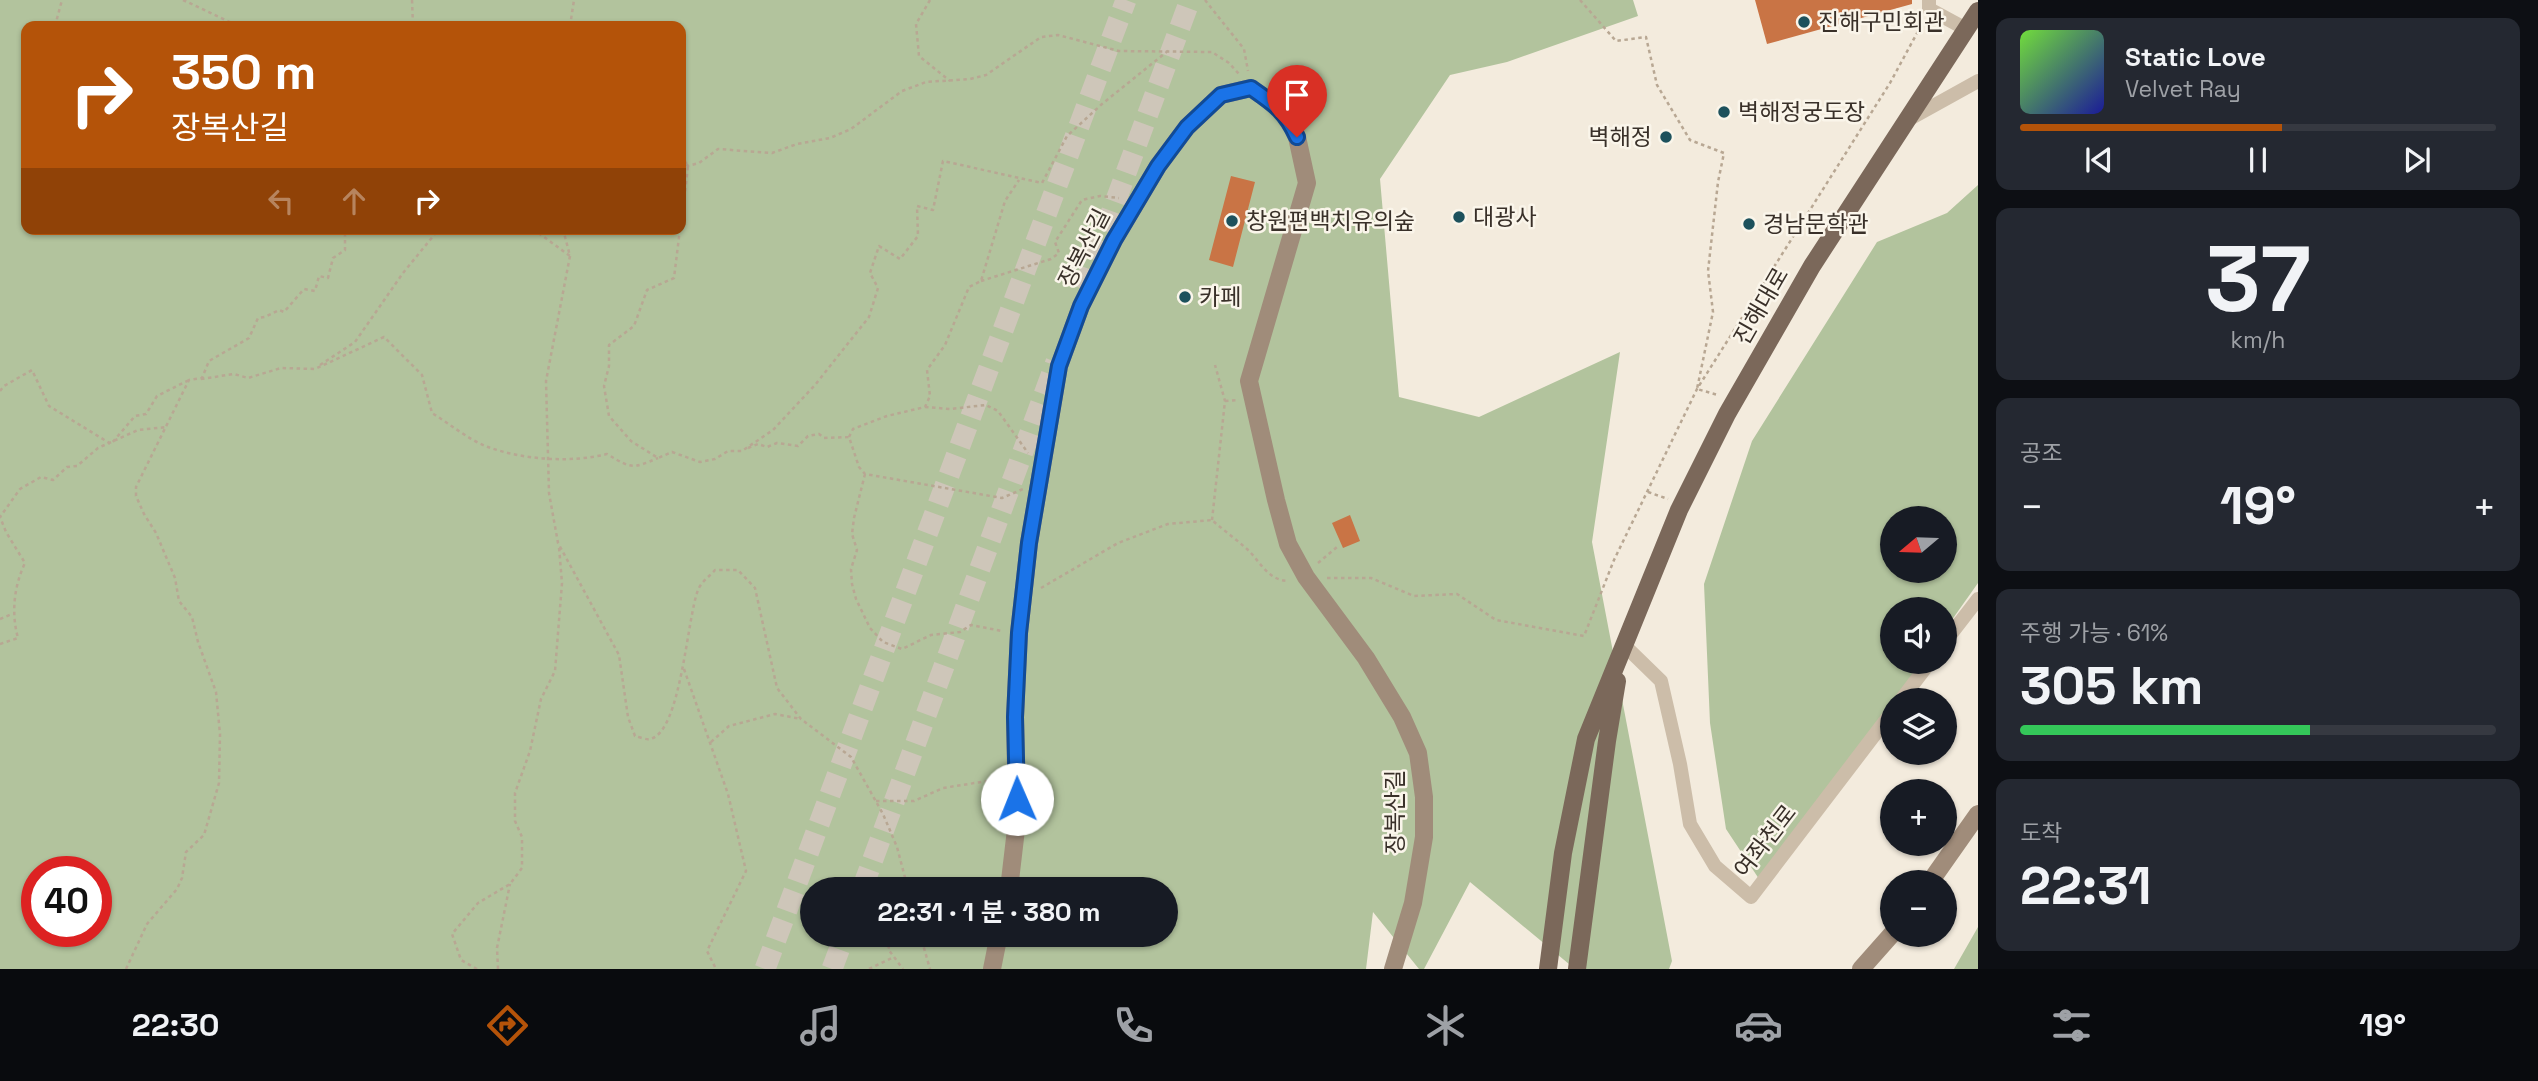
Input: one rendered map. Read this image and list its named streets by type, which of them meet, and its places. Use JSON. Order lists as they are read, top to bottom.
{
  "streets": {
    "main road": ["진해대로"],
    "street": ["장복산길", "여좌천로"]
  },
  "crossings": [
    ["진해대로", "여좌천로"]
  ],
  "places": [
    "진해구민회관",
    "벽해정궁도장",
    "벽해정",
    "대광사",
    "창원편백치유의숲",
    "경남문학관",
    "카페"
  ],
  "north": "left",
  "page": {
    "turn": ["350 m", "장복산길"],
    "song": ["Static Love", "Velvet Ray"],
    "tile": [
      ["37", "km/h"],
      "공조",
      ["주행 가능 · 61%", "305 km"],
      ["도착", "22:31"]
    ],
    "heat": ["−", "19°", "+"],
    "map_buttons": ["+", "−"],
    "limit": "40",
    "trip": "22:31 · 1 분 · 380 m",
    "tabs": ["22:30", "19°"]
  }
}
